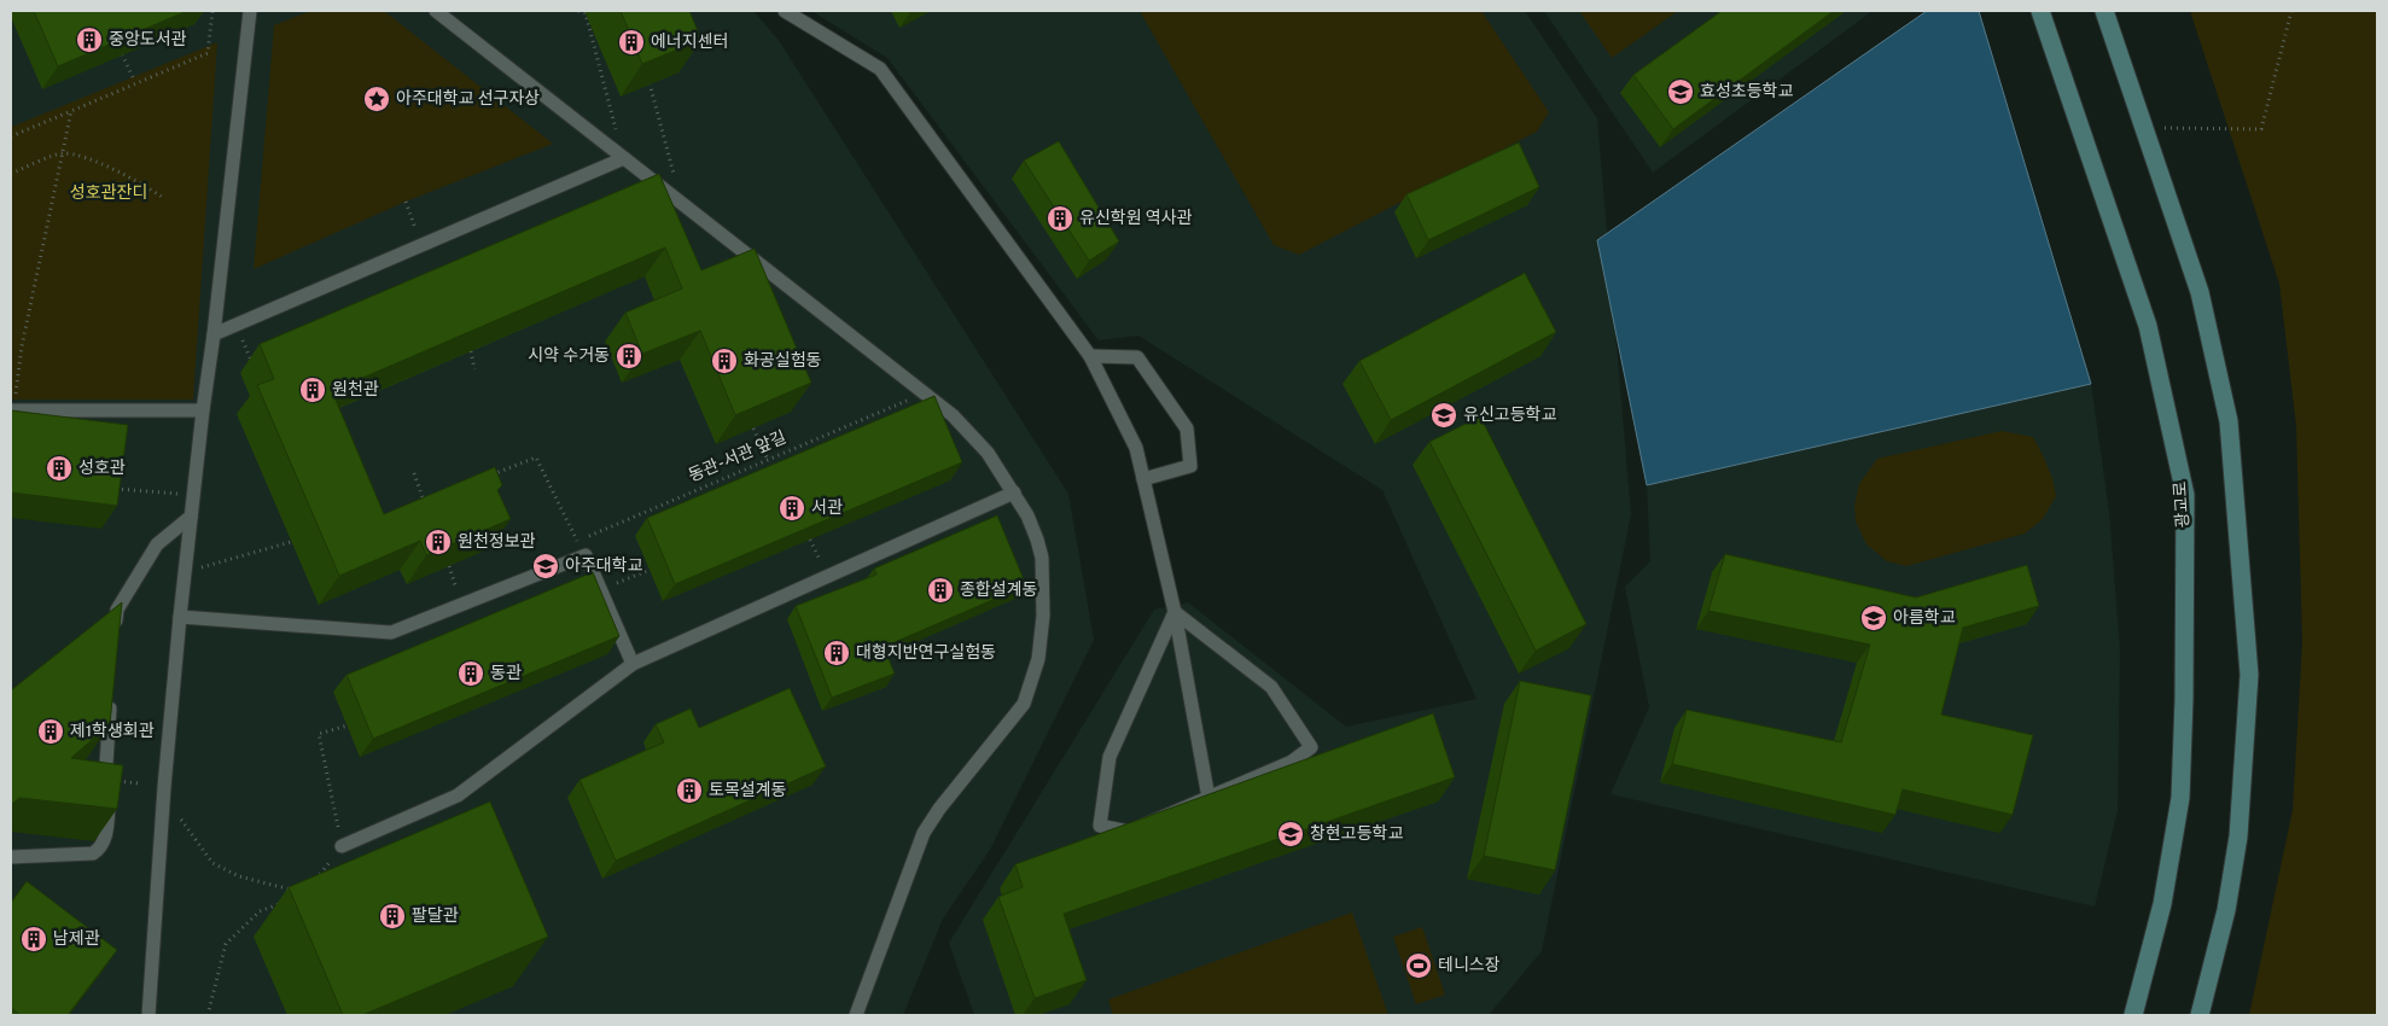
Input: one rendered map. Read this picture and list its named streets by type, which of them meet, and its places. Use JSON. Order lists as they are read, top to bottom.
{
  "streets": {
    "main road": ["광교로"],
    "path": ["동관-서관 앞길"]
  },
  "parks": ["성호관잔디"],
  "places": {
    "building": [
      "중앙도서관",
      "에너지센터",
      "유신학원 역사관",
      "시약 수거동",
      "화공실험동",
      "원천관",
      "성호관",
      "서관",
      "원천정보관",
      "종합설계동",
      "대형지반연구실험동",
      "동관",
      "제1학생회관",
      "토목설계동",
      "팔달관",
      "남제관"
    ],
    "school or university": [
      "효성초등학교",
      "유신고등학교",
      "아주대학교",
      "아름학교",
      "창현고등학교"
    ],
    "place": ["아주대학교 선구자상"],
    "sports": ["테니스장"]
  }
}
